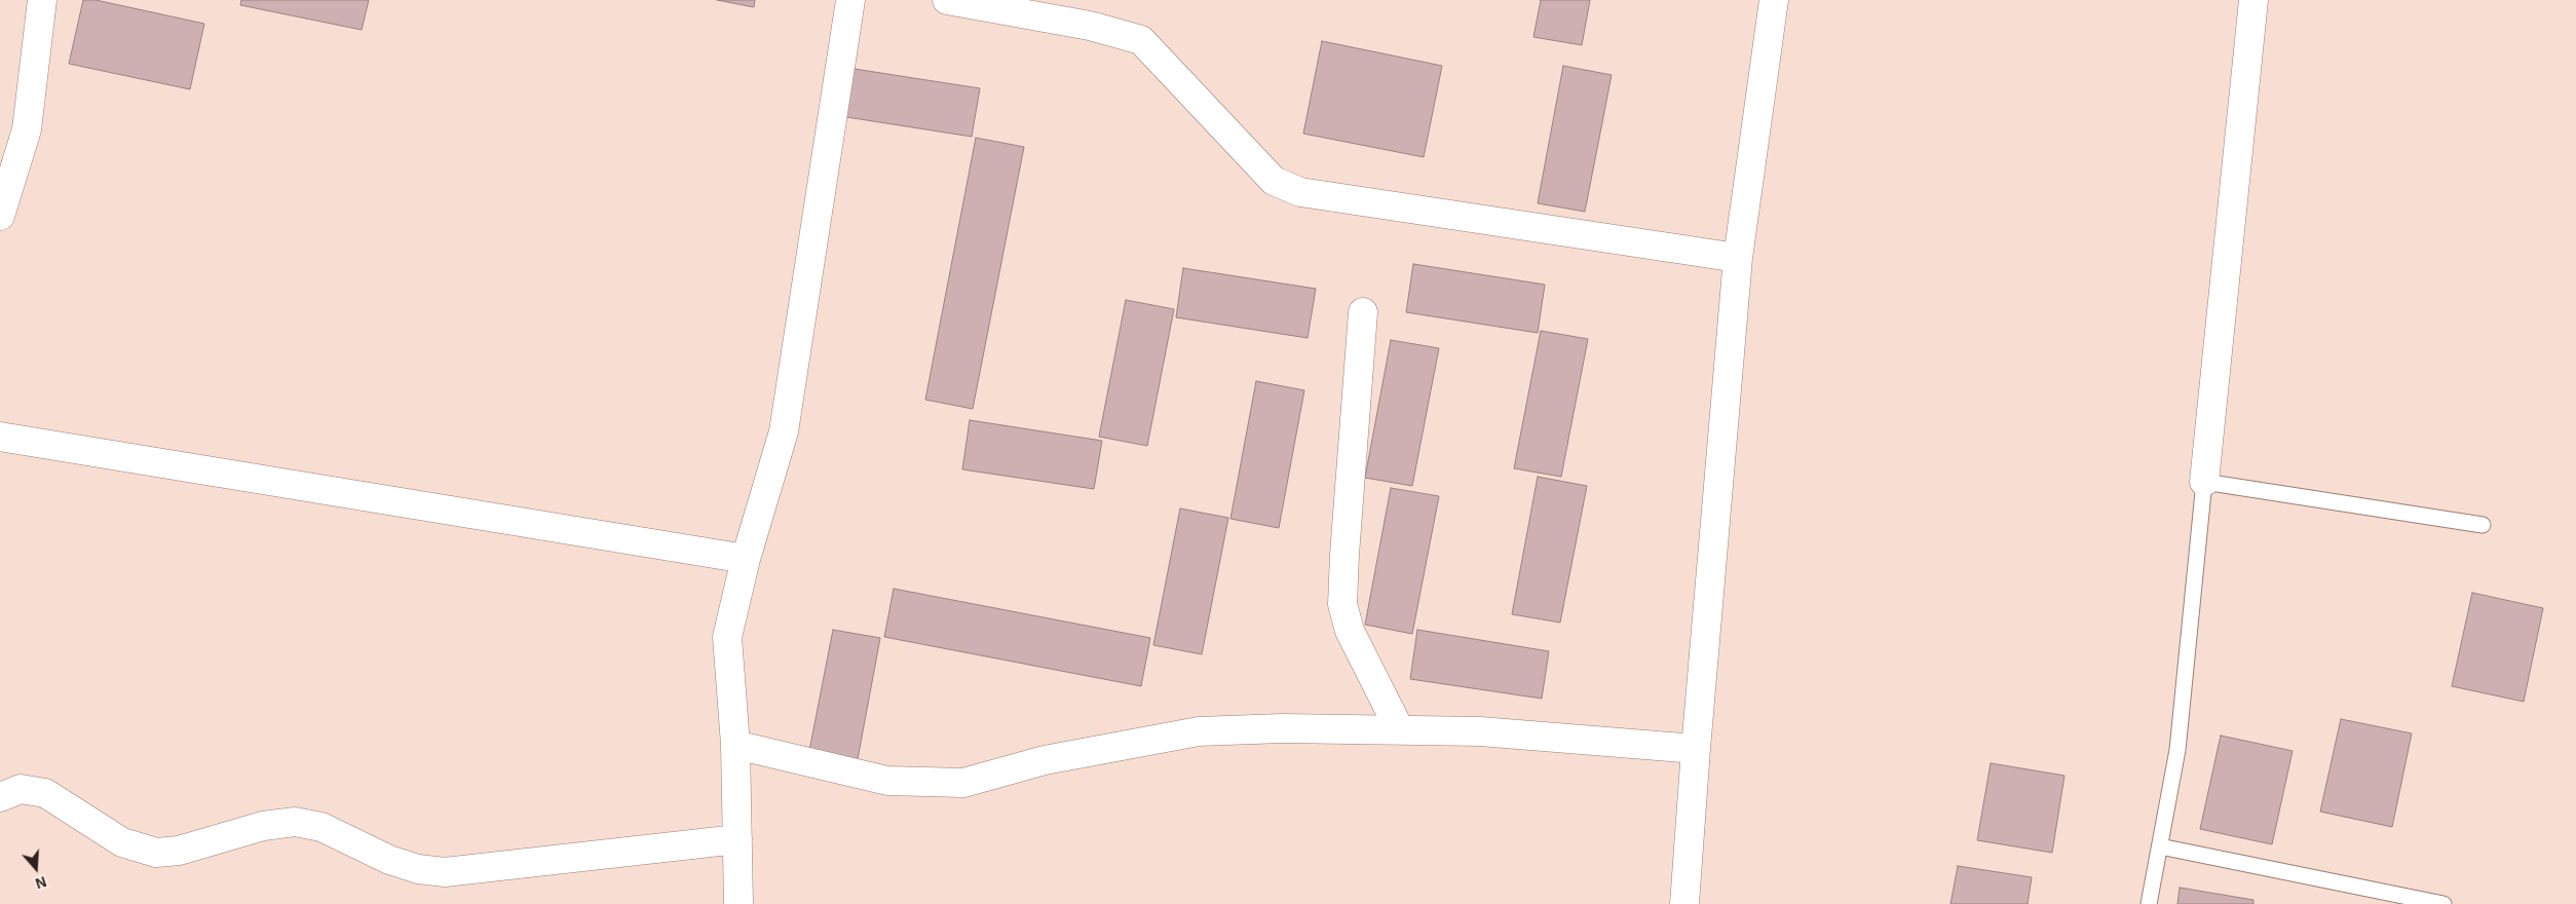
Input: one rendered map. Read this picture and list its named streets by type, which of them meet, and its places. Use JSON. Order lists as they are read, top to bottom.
{
  "north": "bottom"
}
